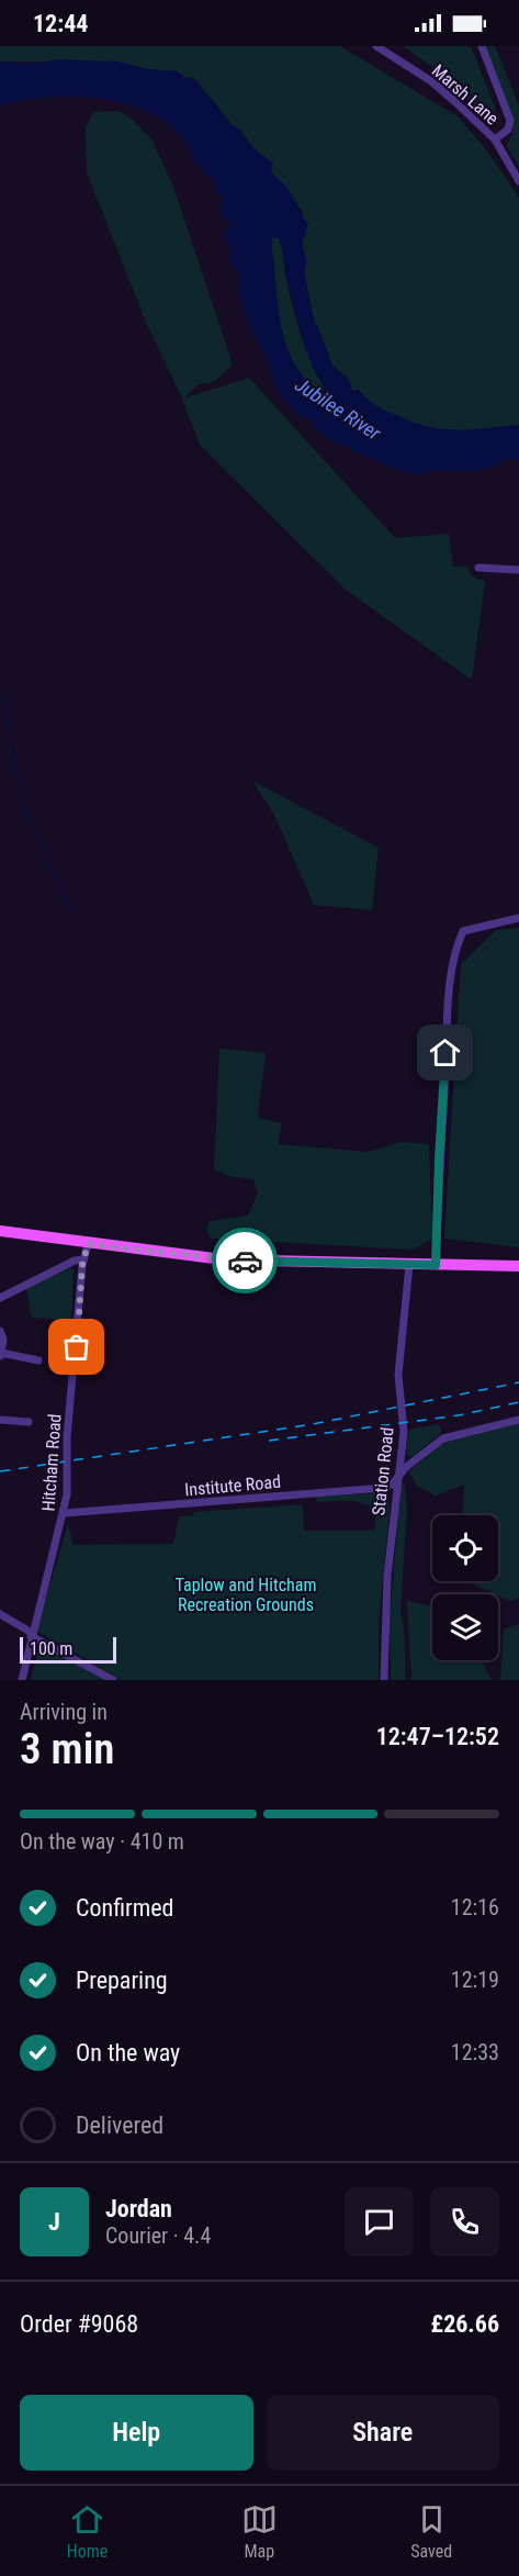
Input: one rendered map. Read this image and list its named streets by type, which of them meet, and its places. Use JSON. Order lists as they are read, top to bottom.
{
  "streets": {
    "street": [
      "Marsh Lane",
      "Hitcham Road",
      "Station Road",
      "Institute Road"
    ]
  },
  "crossings": [
    ["Hitcham Road", "Institute Road"],
    ["Station Road", "Institute Road"]
  ],
  "water": ["Jubilee River"],
  "parks": ["Taplow and Hitcham Recreation Grounds"],
  "scale_bar": "100 m",
  "page": {
    "status": "12:44",
    "scale": "100 m",
    "heading": ["3 min", "Arriving in", "12:47–12:52"],
    "panel": [
      "Jordan",
      "Courier · 4.4",
      "Order #9068",
      "£26.66"
    ],
    "bar": "On the way · 410 m",
    "list": [
      ["Confirmed", "12:16"],
      ["Preparing", "12:19"],
      ["On the way", "12:33"],
      "Delivered"
    ],
    "round": "J",
    "buttons": ["Help", "Share"],
    "tabs": ["Home", "Map", "Saved"]
  }
}
